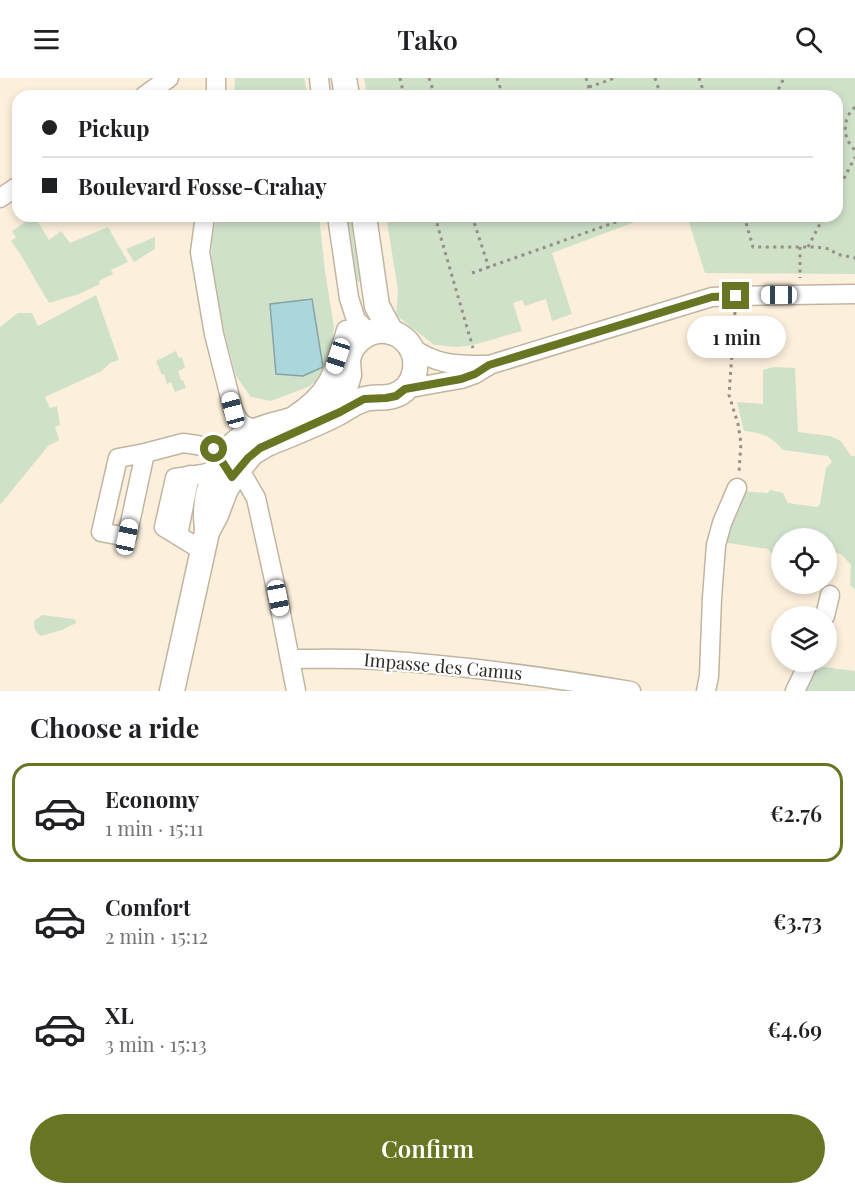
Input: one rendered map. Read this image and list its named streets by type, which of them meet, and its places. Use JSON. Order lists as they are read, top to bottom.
{
  "streets": {
    "street": ["Impasse des Camus"]
  },
  "page": {
    "header": "Tako",
    "banner": ["Pickup", "Boulevard Fosse-Crahay"],
    "bubble": "1 min",
    "heading": "Choose a ride",
    "list": [
      {
        "name": "Economy",
        "note": "1 min · 15:11",
        "value": "€2.76"
      },
      {
        "name": "Comfort",
        "note": "2 min · 15:12",
        "value": "€3.73"
      },
      {
        "name": "XL",
        "note": "3 min · 15:13",
        "value": "€4.69"
      }
    ],
    "buttons": "Confirm"
  }
}
